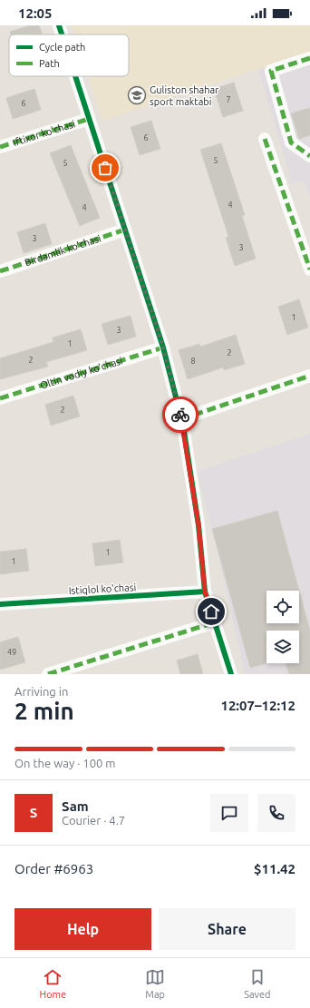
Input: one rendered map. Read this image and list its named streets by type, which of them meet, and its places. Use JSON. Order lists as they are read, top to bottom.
{
  "streets": {
    "street": [
      "Iftixor ko'chasi",
      "Birdamlik ko'chasi",
      "Oltin vodiy ko'chasi",
      "Istiqlol ko'chasi"
    ]
  },
  "places": {
    "school or university": ["Guliston shahar sport maktabi"]
  },
  "house_numbers": [
    "7",
    "6",
    "6",
    "5",
    "5",
    "4",
    "4",
    "3",
    "3",
    "1",
    "3",
    "1",
    "2",
    "2",
    "8",
    "2",
    "1",
    "1",
    "49"
  ],
  "legend": ["Cycle path", "Path"],
  "page": {
    "status": "12:05",
    "heading": ["2 min", "Arriving in", "12:07–12:12"],
    "panel": [
      "Sam",
      "Courier · 4.7",
      "Order #6963",
      "$11.42"
    ],
    "bar": "On the way · 100 m",
    "round": "S",
    "buttons": ["Help", "Share"],
    "tabs": ["Home", "Map", "Saved"]
  }
}
